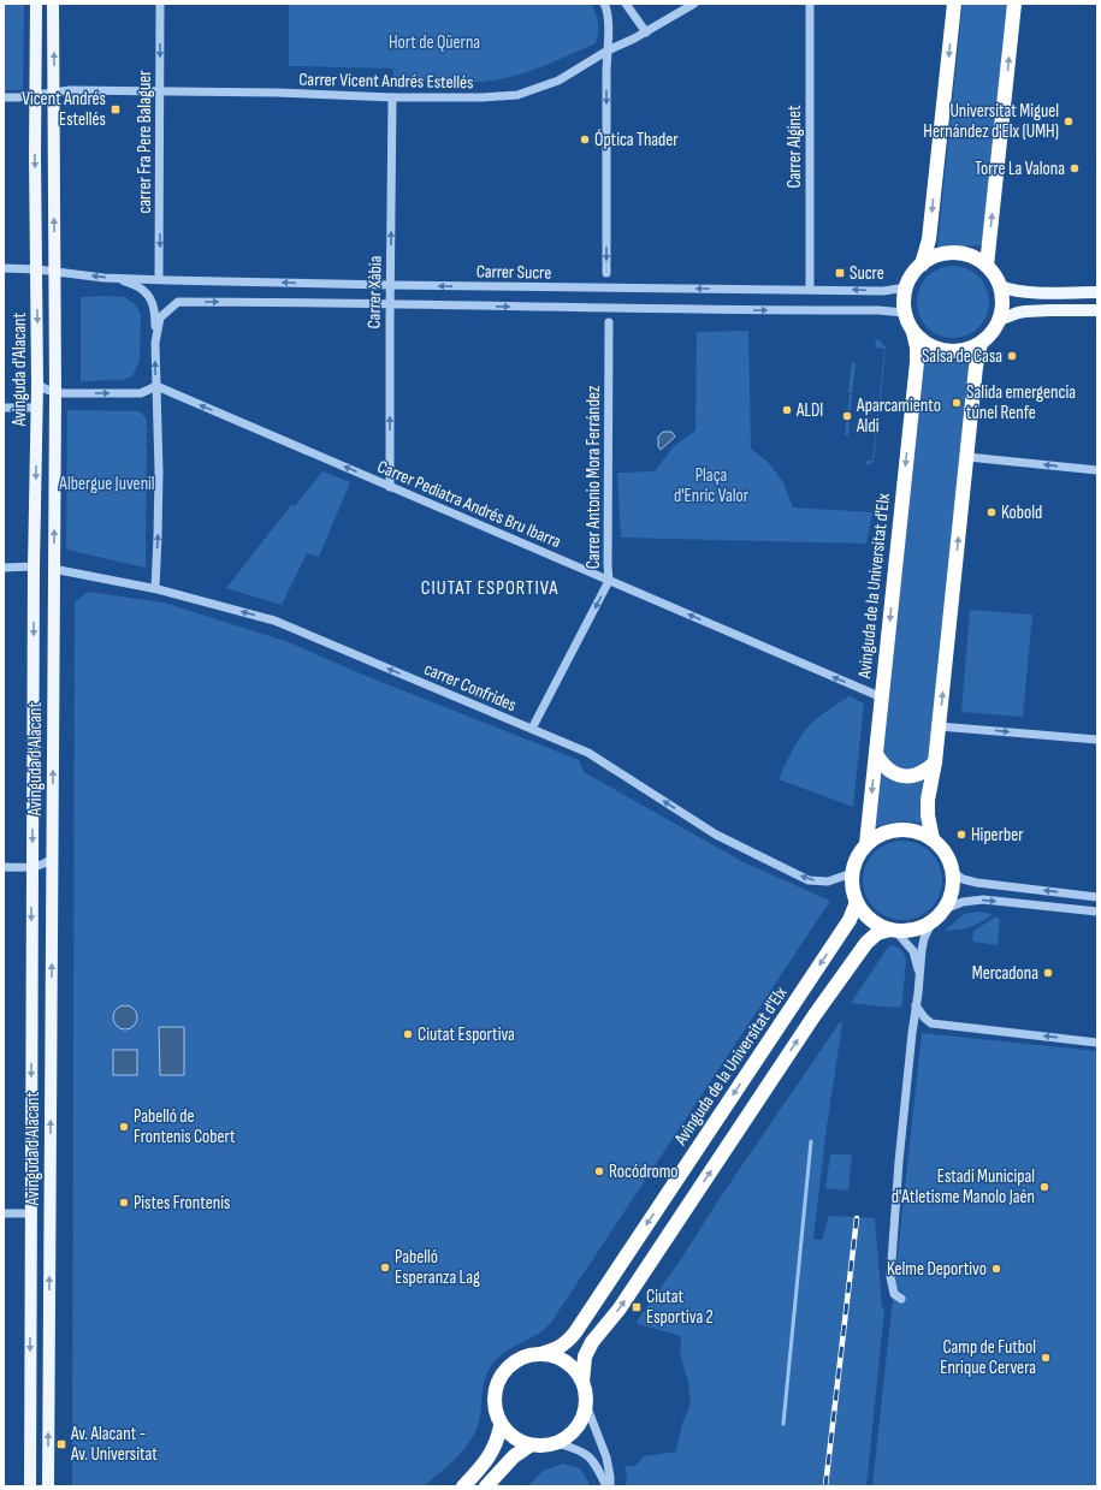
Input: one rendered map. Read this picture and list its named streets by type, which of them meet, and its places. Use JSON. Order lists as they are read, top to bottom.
{
  "streets": {
    "highway": ["Avinguda de la Universitat d'Elx"],
    "main road": ["Avinguda d'Alacant"],
    "street": [
      "Carrer Vicent Andrés Estellés",
      "carrer Fra Pere Balaguer",
      "Carrer Alginet",
      "Carrer Sucre",
      "Carrer Xàbia",
      "Carrer Antonio Mora Ferrández",
      "Carrer Pediatra Andrés Bru Ibarra",
      "carrer Confrides"
    ]
  },
  "crossings": [
    ["Carrer Vicent Andrés Estellés", "carrer Fra Pere Balaguer"],
    ["Carrer Vicent Andrés Estellés", "Carrer Xàbia"],
    ["Carrer Vicent Andrés Estellés", "Avinguda d'Alacant"],
    ["carrer Fra Pere Balaguer", "Carrer Sucre"],
    ["Carrer Alginet", "Carrer Sucre"],
    ["Carrer Sucre", "Carrer Xàbia"],
    ["Carrer Sucre", "Avinguda d'Alacant"],
    ["Carrer Sucre", "Avinguda de la Universitat d'Elx"],
    ["Carrer Xàbia", "Carrer Pediatra Andrés Bru Ibarra"],
    ["Avinguda d'Alacant", "carrer Confrides"],
    ["Carrer Antonio Mora Ferrández", "Carrer Pediatra Andrés Bru Ibarra"],
    ["Carrer Antonio Mora Ferrández", "carrer Confrides"],
    ["Carrer Pediatra Andrés Bru Ibarra", "Avinguda de la Universitat d'Elx"],
    ["Avinguda de la Universitat d'Elx", "carrer Confrides"]
  ],
  "one_way": [
    "carrer Fra Pere Balaguer",
    "Carrer Xàbia",
    "Carrer Antonio Mora Ferrández",
    "Carrer Pediatra Andrés Bru Ibarra",
    "carrer Confrides"
  ],
  "districts": ["CIUTAT ESPORTIVA"],
  "parks": ["Hort de Qüerna", "Plaça d'Enric Valor", "Albergue Juvenil"],
  "places": {
    "transit": [
      "Vicent Andrés Estellés",
      "Sucre",
      "Ciutat Esportiva 2",
      "Av. Alacant - Av. Universitat"
    ],
    "other": [
      "Universitat Miguel Hernández d'Elx (UMH)",
      "Óptica Thader",
      "Torre La Valona",
      "Salsa de Casa",
      "Salida emergencia túnel Renfe",
      "ALDI",
      "Aparcamiento Aldi",
      "Kobold",
      "Hiperber",
      "Mercadona",
      "Ciutat Esportiva",
      "Pabelló de Frontenis Cobert",
      "Rocódromo",
      "Estadi Municipal d'Atletisme Manolo Jaén",
      "Pistes Frontenis",
      "Pabelló Esperanza Lag",
      "Kelme Deportivo",
      "Camp de Futbol Enrique Cervera"
    ]
  }
}
